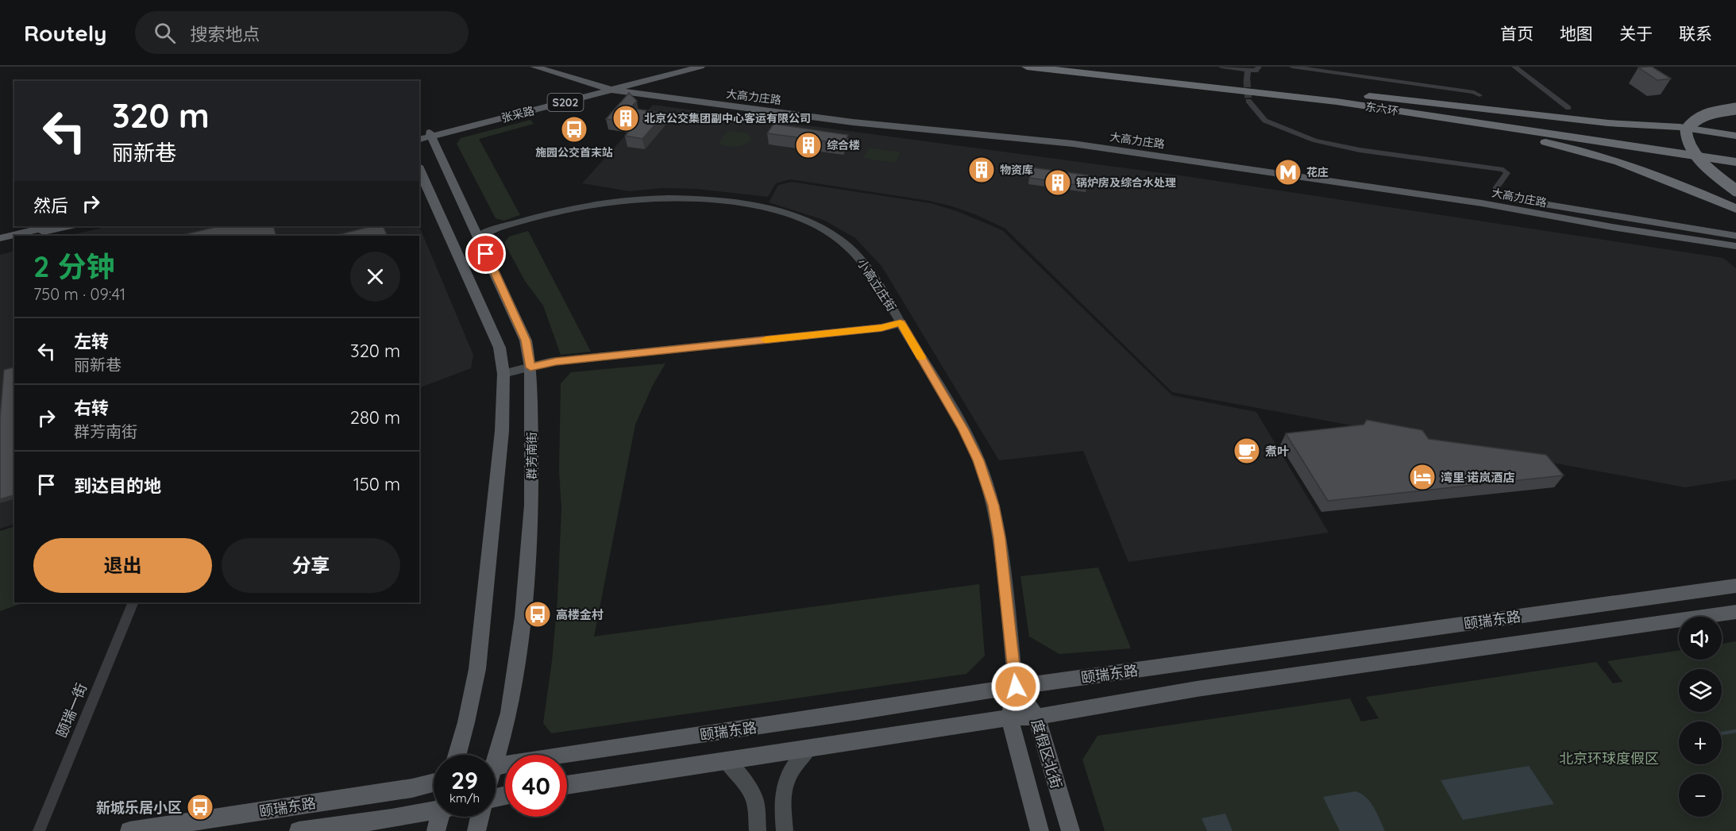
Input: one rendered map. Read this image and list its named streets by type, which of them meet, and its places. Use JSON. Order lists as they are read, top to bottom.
{
  "streets": {
    "highway": ["东六环"],
    "main road": [
      "大高力庄路",
      "S202",
      "张采路",
      "群芳南街",
      "颐瑞东路",
      "度假区北街"
    ],
    "street": ["小高立庄街", "颐瑞一街"]
  },
  "crossings": [
    ["大高力庄路", "张采路"],
    ["张采路", "群芳南街"],
    ["小高立庄街", "群芳南街"],
    ["小高立庄街", "颐瑞东路"],
    ["小高立庄街", "度假区北街"],
    ["颐瑞东路", "度假区北街"]
  ],
  "parks": ["北京环球度假区"],
  "places": {
    "building": [
      "北京公交集团副中心客运有限公司",
      "综合楼",
      "物资库",
      "锅炉房及综合水处理"
    ],
    "bus stop": ["施园公交首末站", "高楼金村", "新城乐居小区"],
    "metro station": ["花庄"],
    "cafe": ["煮叶"],
    "hotel": ["湾里·诺岚酒店"]
  },
  "page": {
    "header": "Routely",
    "search": "搜索地点",
    "nav": [
      "首页",
      "地图",
      "关于",
      "联系"
    ],
    "turn": ["320 m", "丽新巷"],
    "then": "然后",
    "heading": ["2 分钟", "750 m · 09:41"],
    "list": [
      {
        "name": "左转",
        "note": "丽新巷",
        "value": "320 m"
      },
      {
        "name": "右转",
        "note": "群芳南街",
        "value": "280 m"
      },
      {
        "name": "到达目的地",
        "value": "150 m"
      }
    ],
    "buttons": ["退出", "分享"],
    "map_buttons": ["+", "−"],
    "speed": "29 km/h",
    "limit": "40"
  }
}
